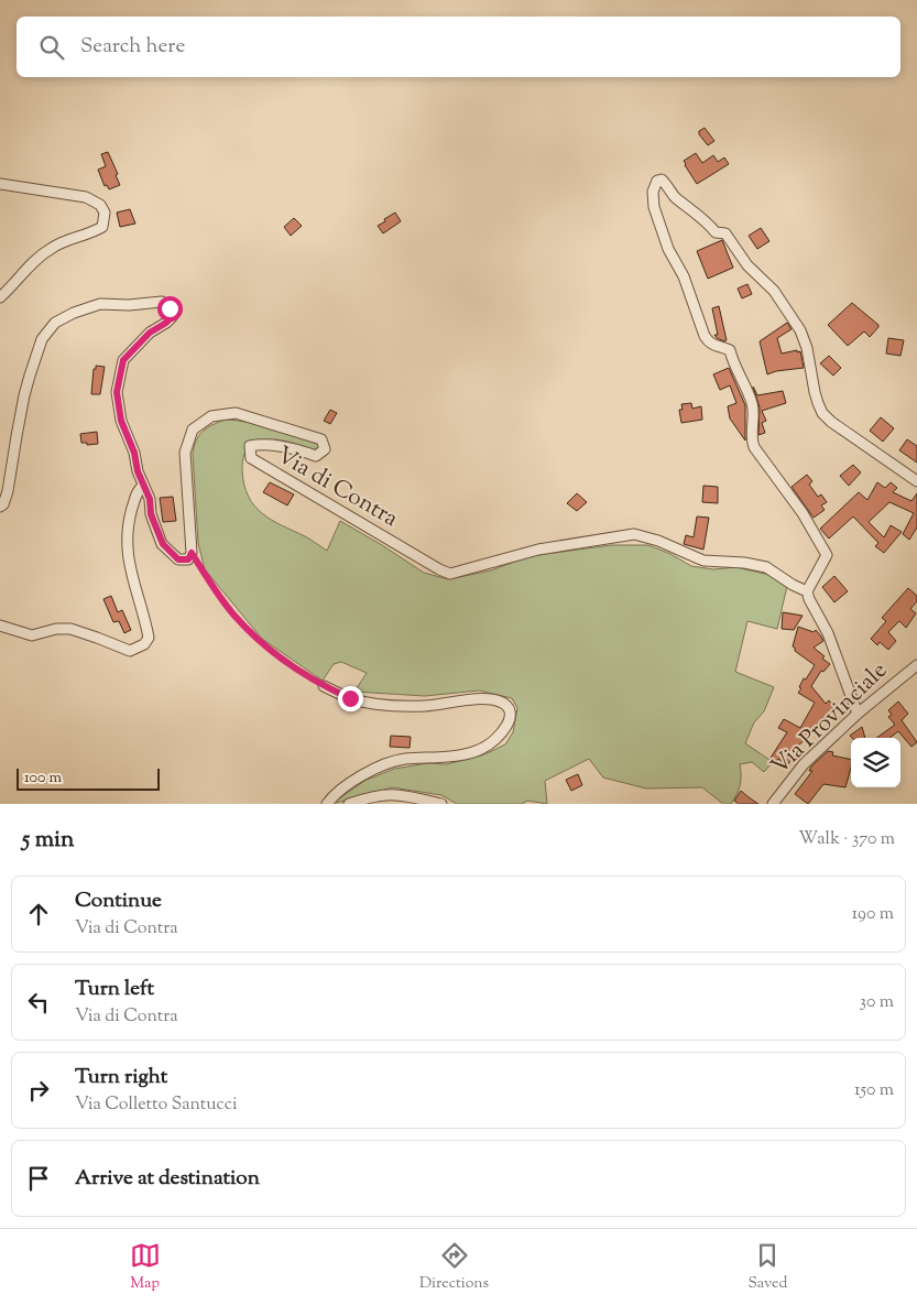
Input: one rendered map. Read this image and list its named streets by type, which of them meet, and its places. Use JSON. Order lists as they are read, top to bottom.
{
  "streets": {
    "street": ["Via di Contra", "Via Provinciale"]
  },
  "scale_bar": "100 m",
  "page": {
    "search": "Search here",
    "scale": "100 m",
    "heading": ["5 min", "Walk · 370 m"],
    "list": [
      ["Continue", "Via di Contra", "190 m"],
      ["Turn left", "Via di Contra", "30 m"],
      ["Turn right", "Via Colletto Santucci", "150 m"],
      "Arrive at destination"
    ],
    "nav": ["Map", "Directions", "Saved"]
  }
}
